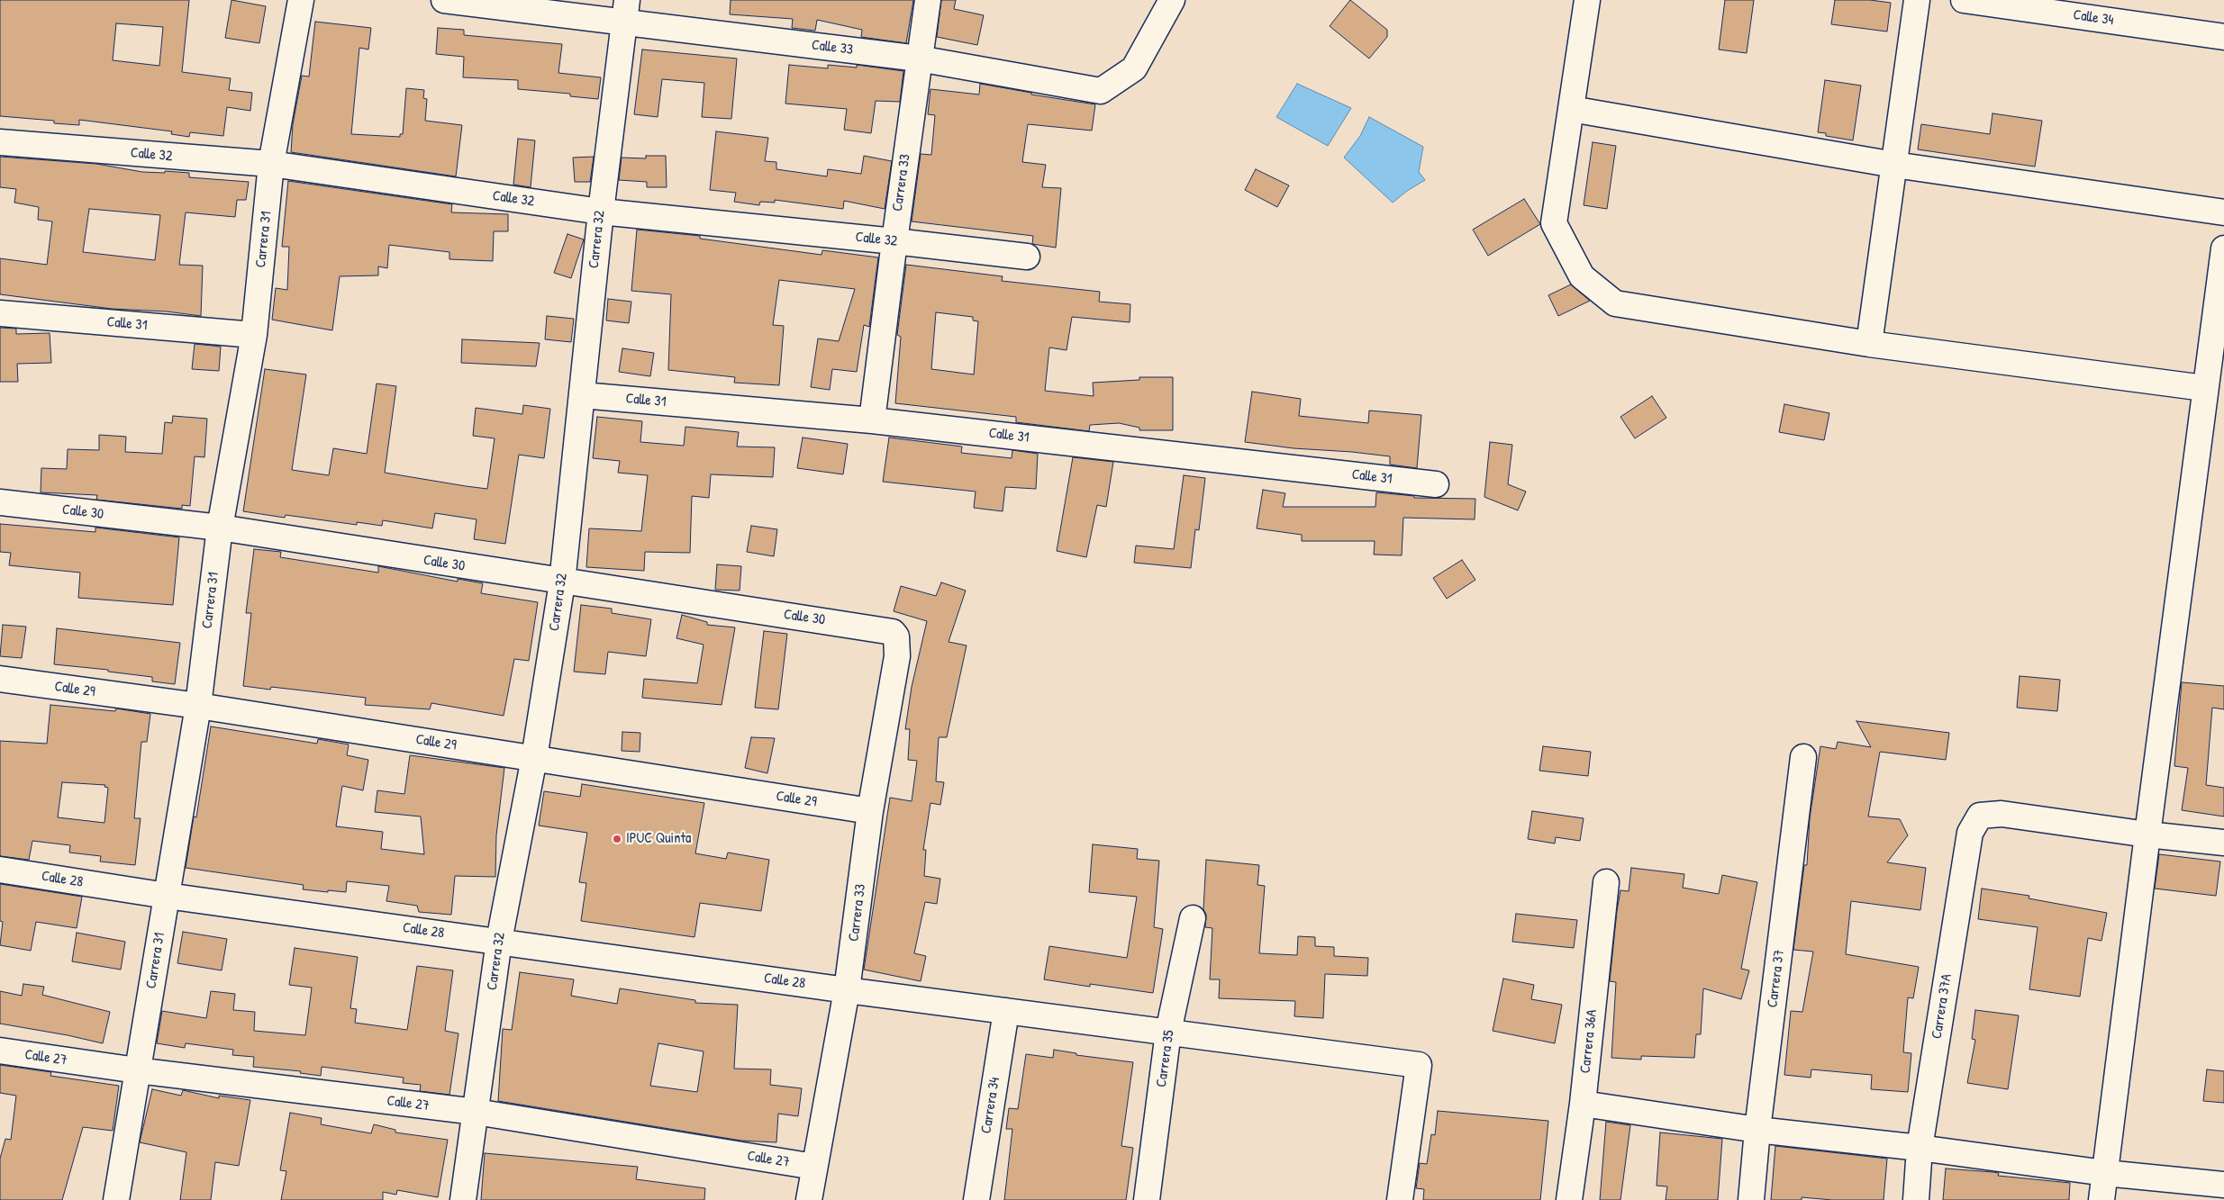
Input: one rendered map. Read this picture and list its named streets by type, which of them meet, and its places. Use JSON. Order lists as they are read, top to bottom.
{
  "streets": {
    "street": [
      "Calle 34",
      "Calle 33",
      "Calle 32",
      "Carrera 33",
      "Carrera 31",
      "Carrera 32",
      "Calle 31",
      "Calle 30",
      "Calle 29",
      "Calle 28",
      "Carrera 37",
      "Carrera 37A",
      "Carrera 36A",
      "Calle 27",
      "Carrera 35",
      "Carrera 34"
    ]
  },
  "crossings": [
    ["Calle 33", "Carrera 33"],
    ["Calle 33", "Carrera 32"],
    ["Calle 32", "Carrera 33"],
    ["Calle 32", "Carrera 31"],
    ["Calle 32", "Carrera 32"],
    ["Carrera 33", "Calle 31"],
    ["Carrera 33", "Calle 30"],
    ["Carrera 33", "Calle 29"],
    ["Carrera 33", "Calle 28"],
    ["Carrera 33", "Calle 27"],
    ["Carrera 31", "Calle 31"],
    ["Carrera 31", "Calle 30"],
    ["Carrera 31", "Calle 29"],
    ["Carrera 31", "Calle 28"],
    ["Carrera 31", "Calle 27"],
    ["Carrera 32", "Calle 31"],
    ["Carrera 32", "Calle 30"],
    ["Carrera 32", "Calle 29"],
    ["Carrera 32", "Calle 28"],
    ["Carrera 32", "Calle 27"],
    ["Calle 28", "Carrera 35"],
    ["Calle 28", "Carrera 34"]
  ],
  "places": ["IPUC Quinta"]
}
